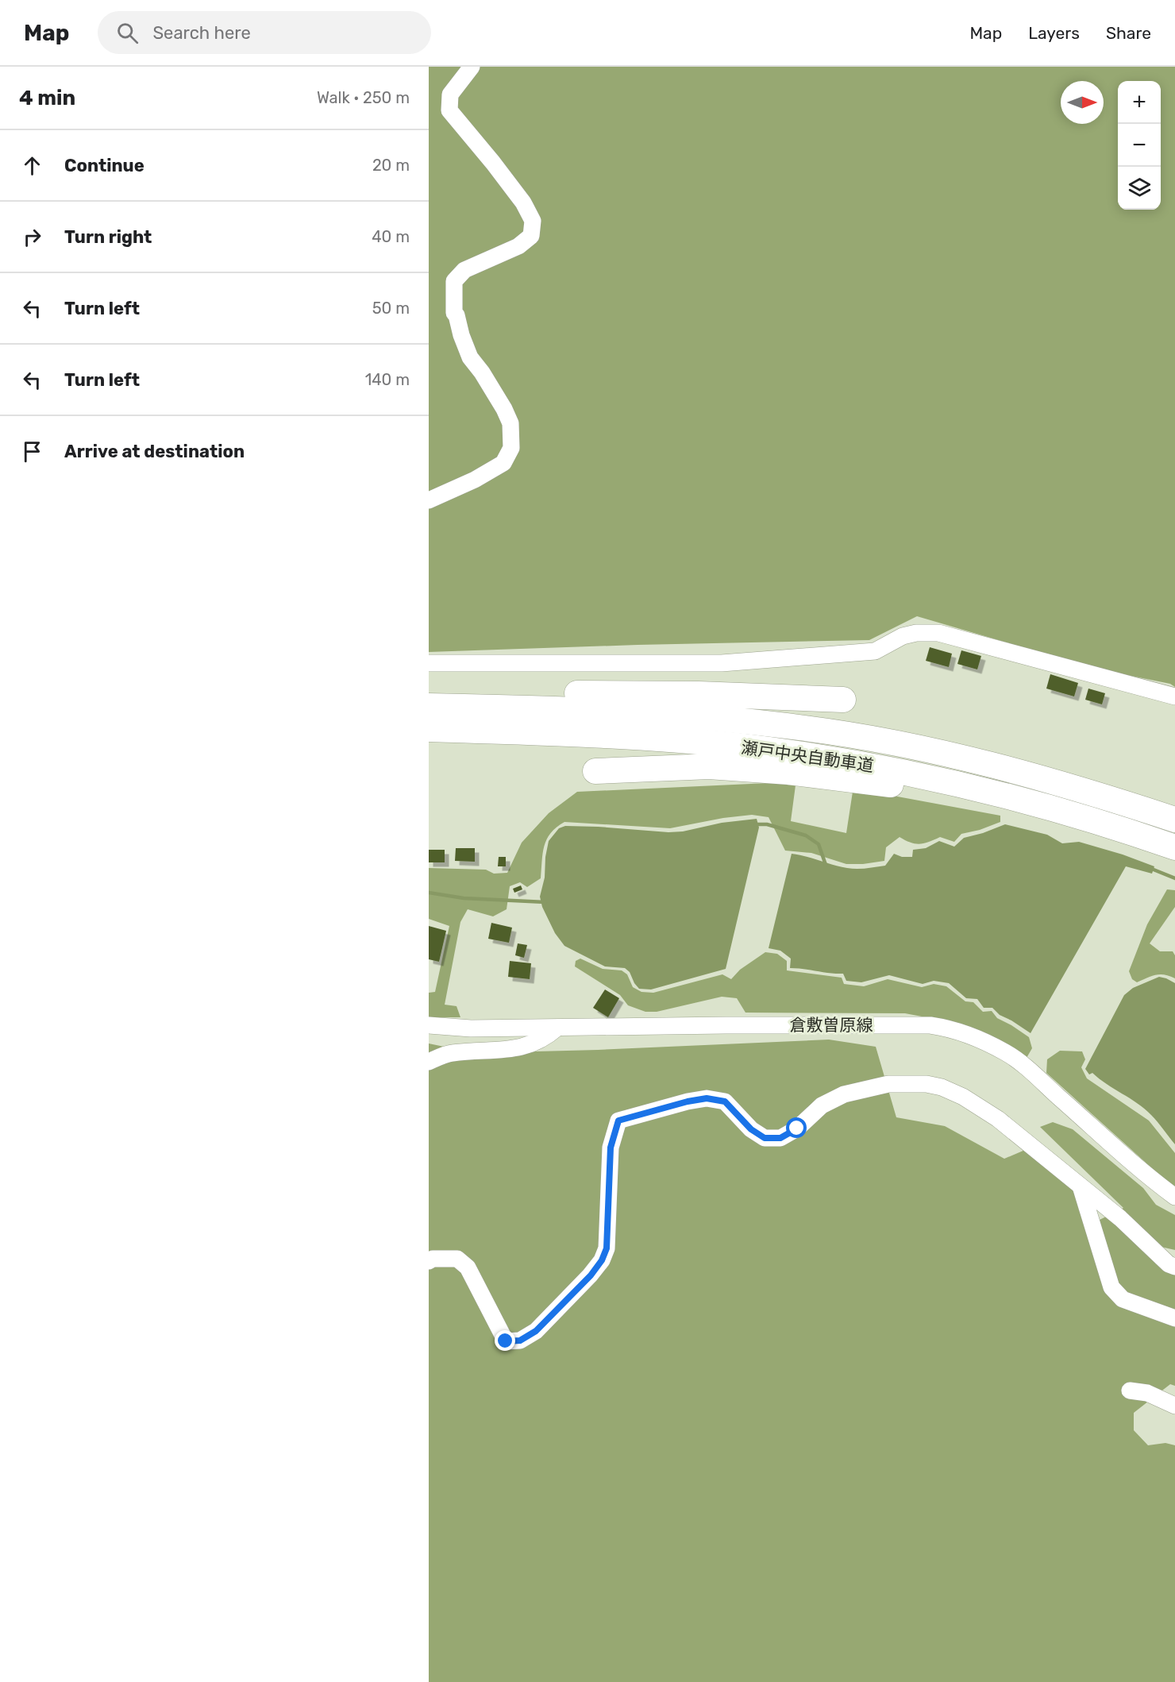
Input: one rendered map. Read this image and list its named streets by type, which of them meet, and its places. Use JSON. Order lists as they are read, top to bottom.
{
  "streets": {
    "highway": ["瀬戸中央自動車道"],
    "street": ["倉敷曽原線"]
  },
  "north": "right",
  "page": {
    "header": "Map",
    "search": "Search here",
    "nav": ["Map", "Layers", "Share"],
    "heading": ["4 min", "Walk · 250 m"],
    "map_buttons": ["+", "−"],
    "list": [
      ["Continue", "20 m"],
      ["Turn right", "40 m"],
      ["Turn left", "50 m"],
      ["Turn left", "140 m"],
      "Arrive at destination"
    ]
  }
}
